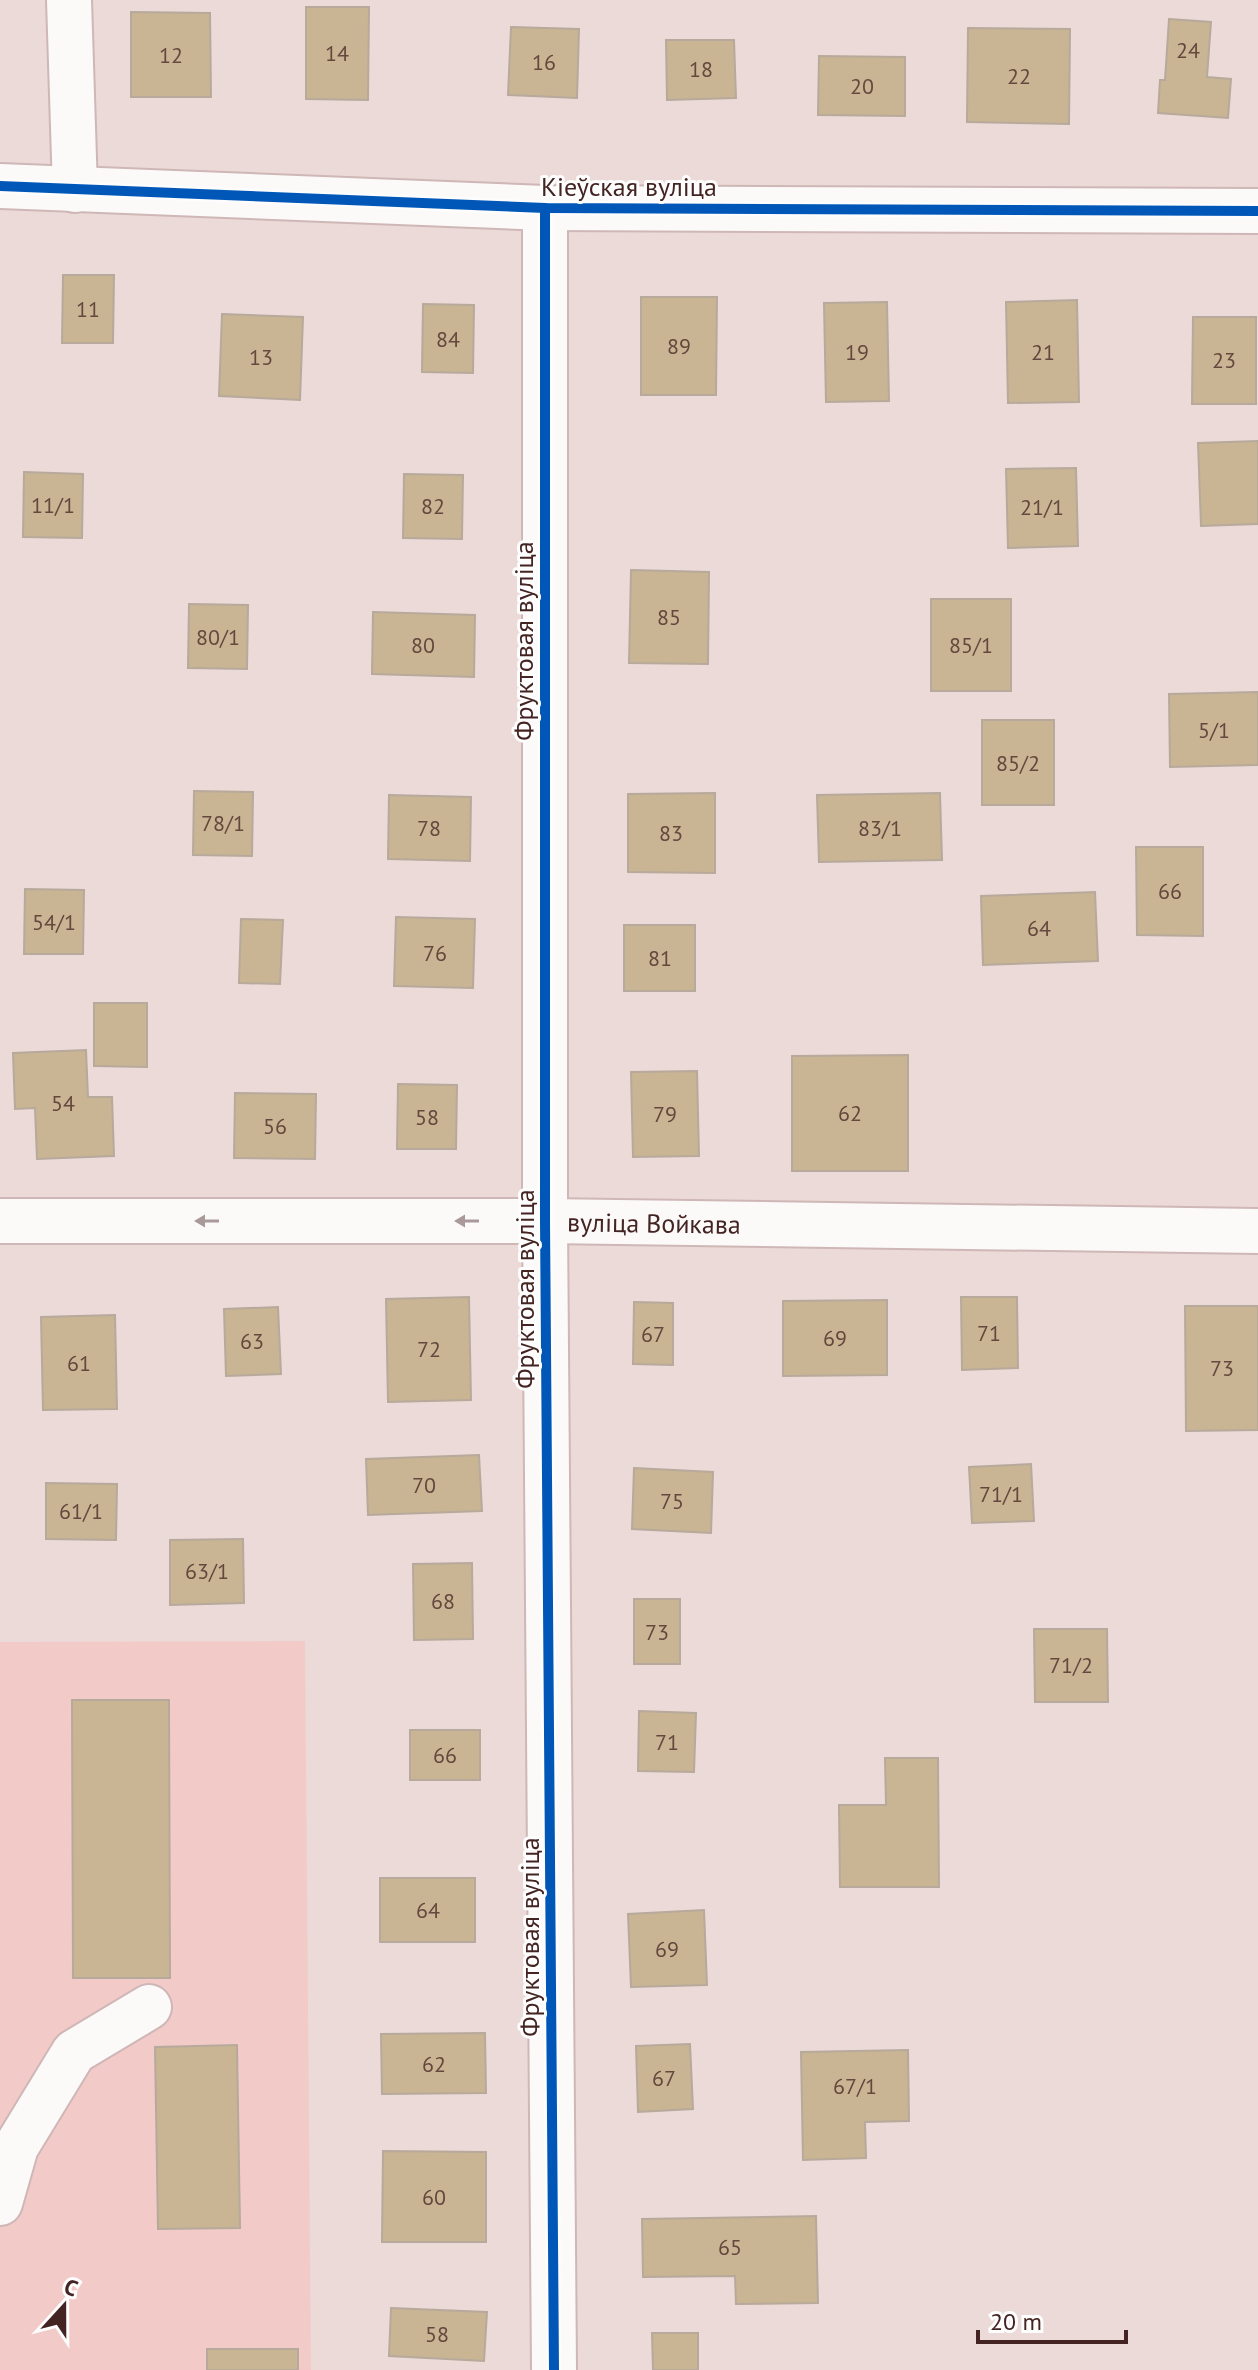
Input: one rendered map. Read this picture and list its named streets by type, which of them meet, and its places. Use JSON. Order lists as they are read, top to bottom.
{
  "streets": {
    "street": ["Кіеўская вуліца", "Фруктовая вуліца", "вуліца Войкава"]
  },
  "crossings": [
    ["Кіеўская вуліца", "Фруктовая вуліца"],
    ["Фруктовая вуліца", "вуліца Войкава"]
  ],
  "one_way": ["вуліца Войкава"],
  "house_numbers": [
    "24",
    "14",
    "12",
    "16",
    "18",
    "22",
    "20",
    "11",
    "84",
    "89",
    "19",
    "21",
    "13",
    "23",
    "11/1",
    "82",
    "21/1",
    "85",
    "80/1",
    "80",
    "85/1",
    "5/1",
    "85/2",
    "78/1",
    "78",
    "83/1",
    "83",
    "66",
    "54/1",
    "64",
    "76",
    "81",
    "54",
    "62",
    "79",
    "58",
    "56",
    "71",
    "67",
    "69",
    "63",
    "72",
    "61",
    "73",
    "70",
    "71/1",
    "75",
    "61/1",
    "63/1",
    "68",
    "73",
    "71/2",
    "71",
    "66",
    "64",
    "69",
    "62",
    "67",
    "67/1",
    "60",
    "65",
    "58"
  ],
  "scale_bar": "20 m",
  "north": "top"
}
